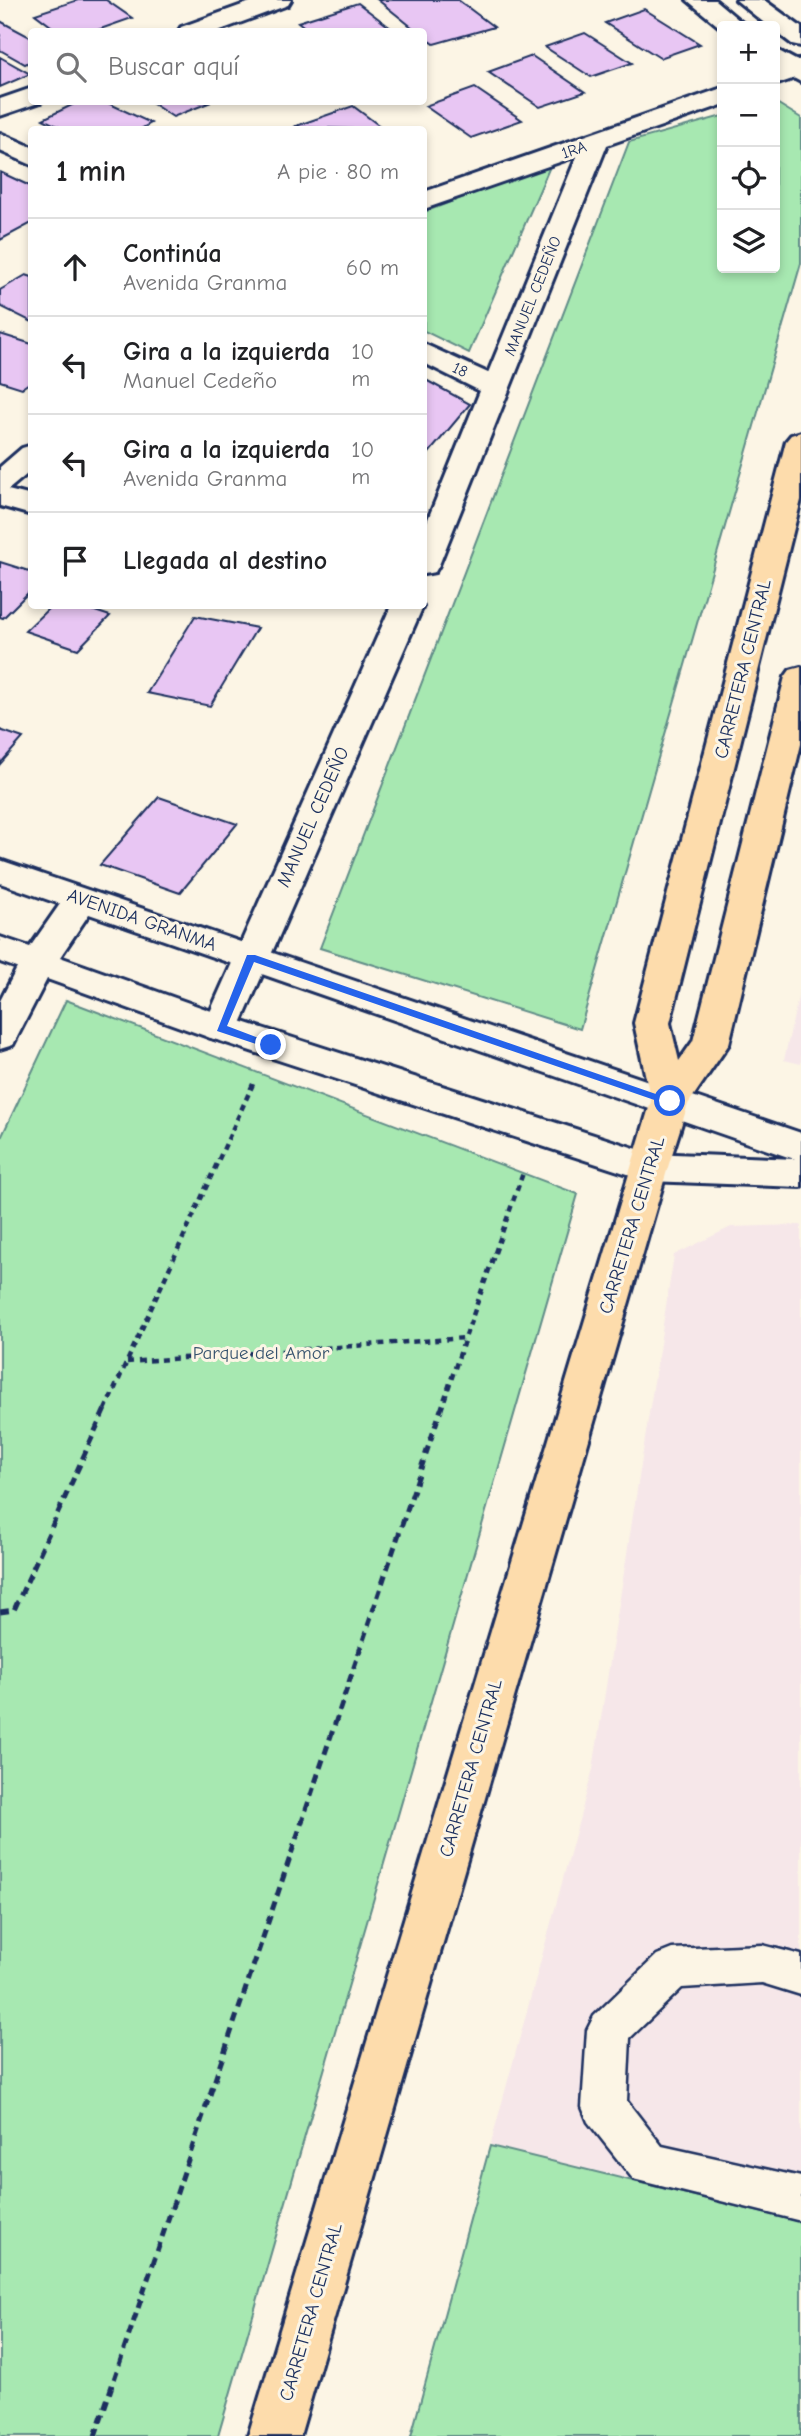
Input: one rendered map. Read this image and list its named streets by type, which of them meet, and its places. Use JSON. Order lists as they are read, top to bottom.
{
  "streets": {
    "highway": ["CARRETERA CENTRAL"],
    "street": [
      "1RA",
      "MANUEL CEDEÑO",
      "18",
      "AVENIDA GRANMA"
    ]
  },
  "crossings": [
    ["1RA", "MANUEL CEDEÑO"],
    ["MANUEL CEDEÑO", "18"],
    ["MANUEL CEDEÑO", "AVENIDA GRANMA"],
    ["CARRETERA CENTRAL", "AVENIDA GRANMA"]
  ],
  "parks": ["Parque del Amor"],
  "page": {
    "map_buttons": ["+", "−"],
    "search": "Buscar aquí",
    "heading": ["1 min", "A pie · 80 m"],
    "list": [
      ["Continúa", "Avenida Granma", "60 m"],
      ["Gira a la izquierda", "Manuel Cedeño", "10 m"],
      ["Gira a la izquierda", "Avenida Granma", "10 m"],
      "Llegada al destino"
    ]
  }
}
